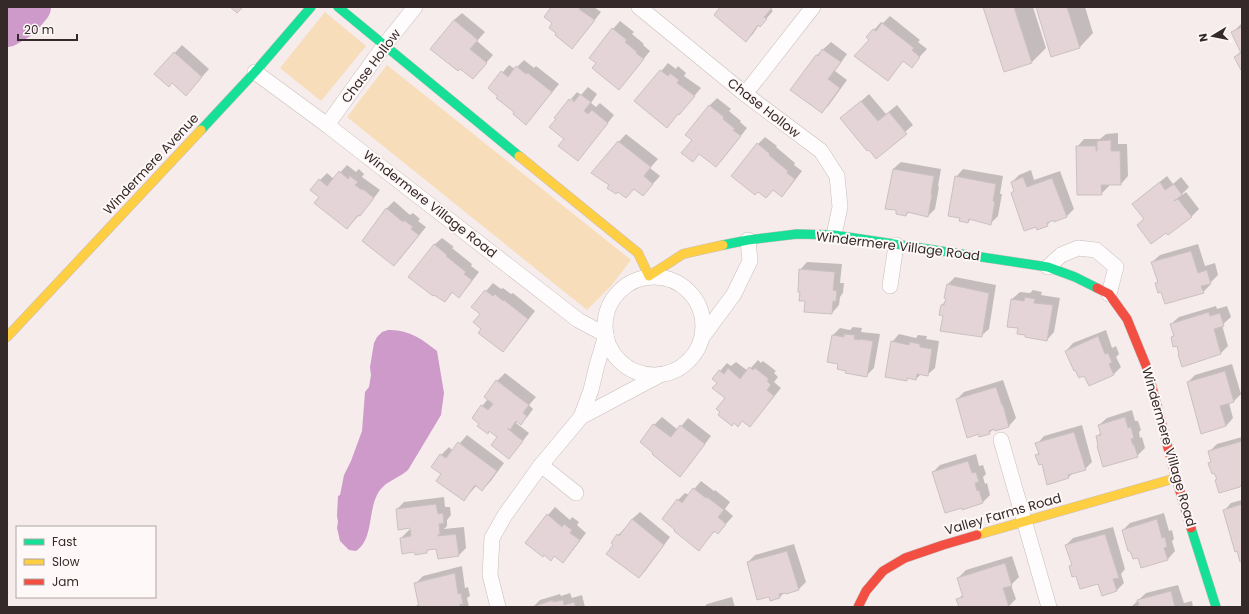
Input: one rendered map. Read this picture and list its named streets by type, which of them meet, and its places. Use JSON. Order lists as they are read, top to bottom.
{
  "streets": {
    "street": [
      "Chase Hollow",
      "Windermere Avenue",
      "Windermere Village Road",
      "Valley Farms Road"
    ]
  },
  "crossings": [
    ["Chase Hollow", "Windermere Village Road"],
    ["Windermere Avenue", "Windermere Village Road"],
    ["Windermere Village Road", "Valley Farms Road"]
  ],
  "legend": ["Fast", "Slow", "Jam"],
  "scale_bar": "20 m",
  "north": "left"
}
